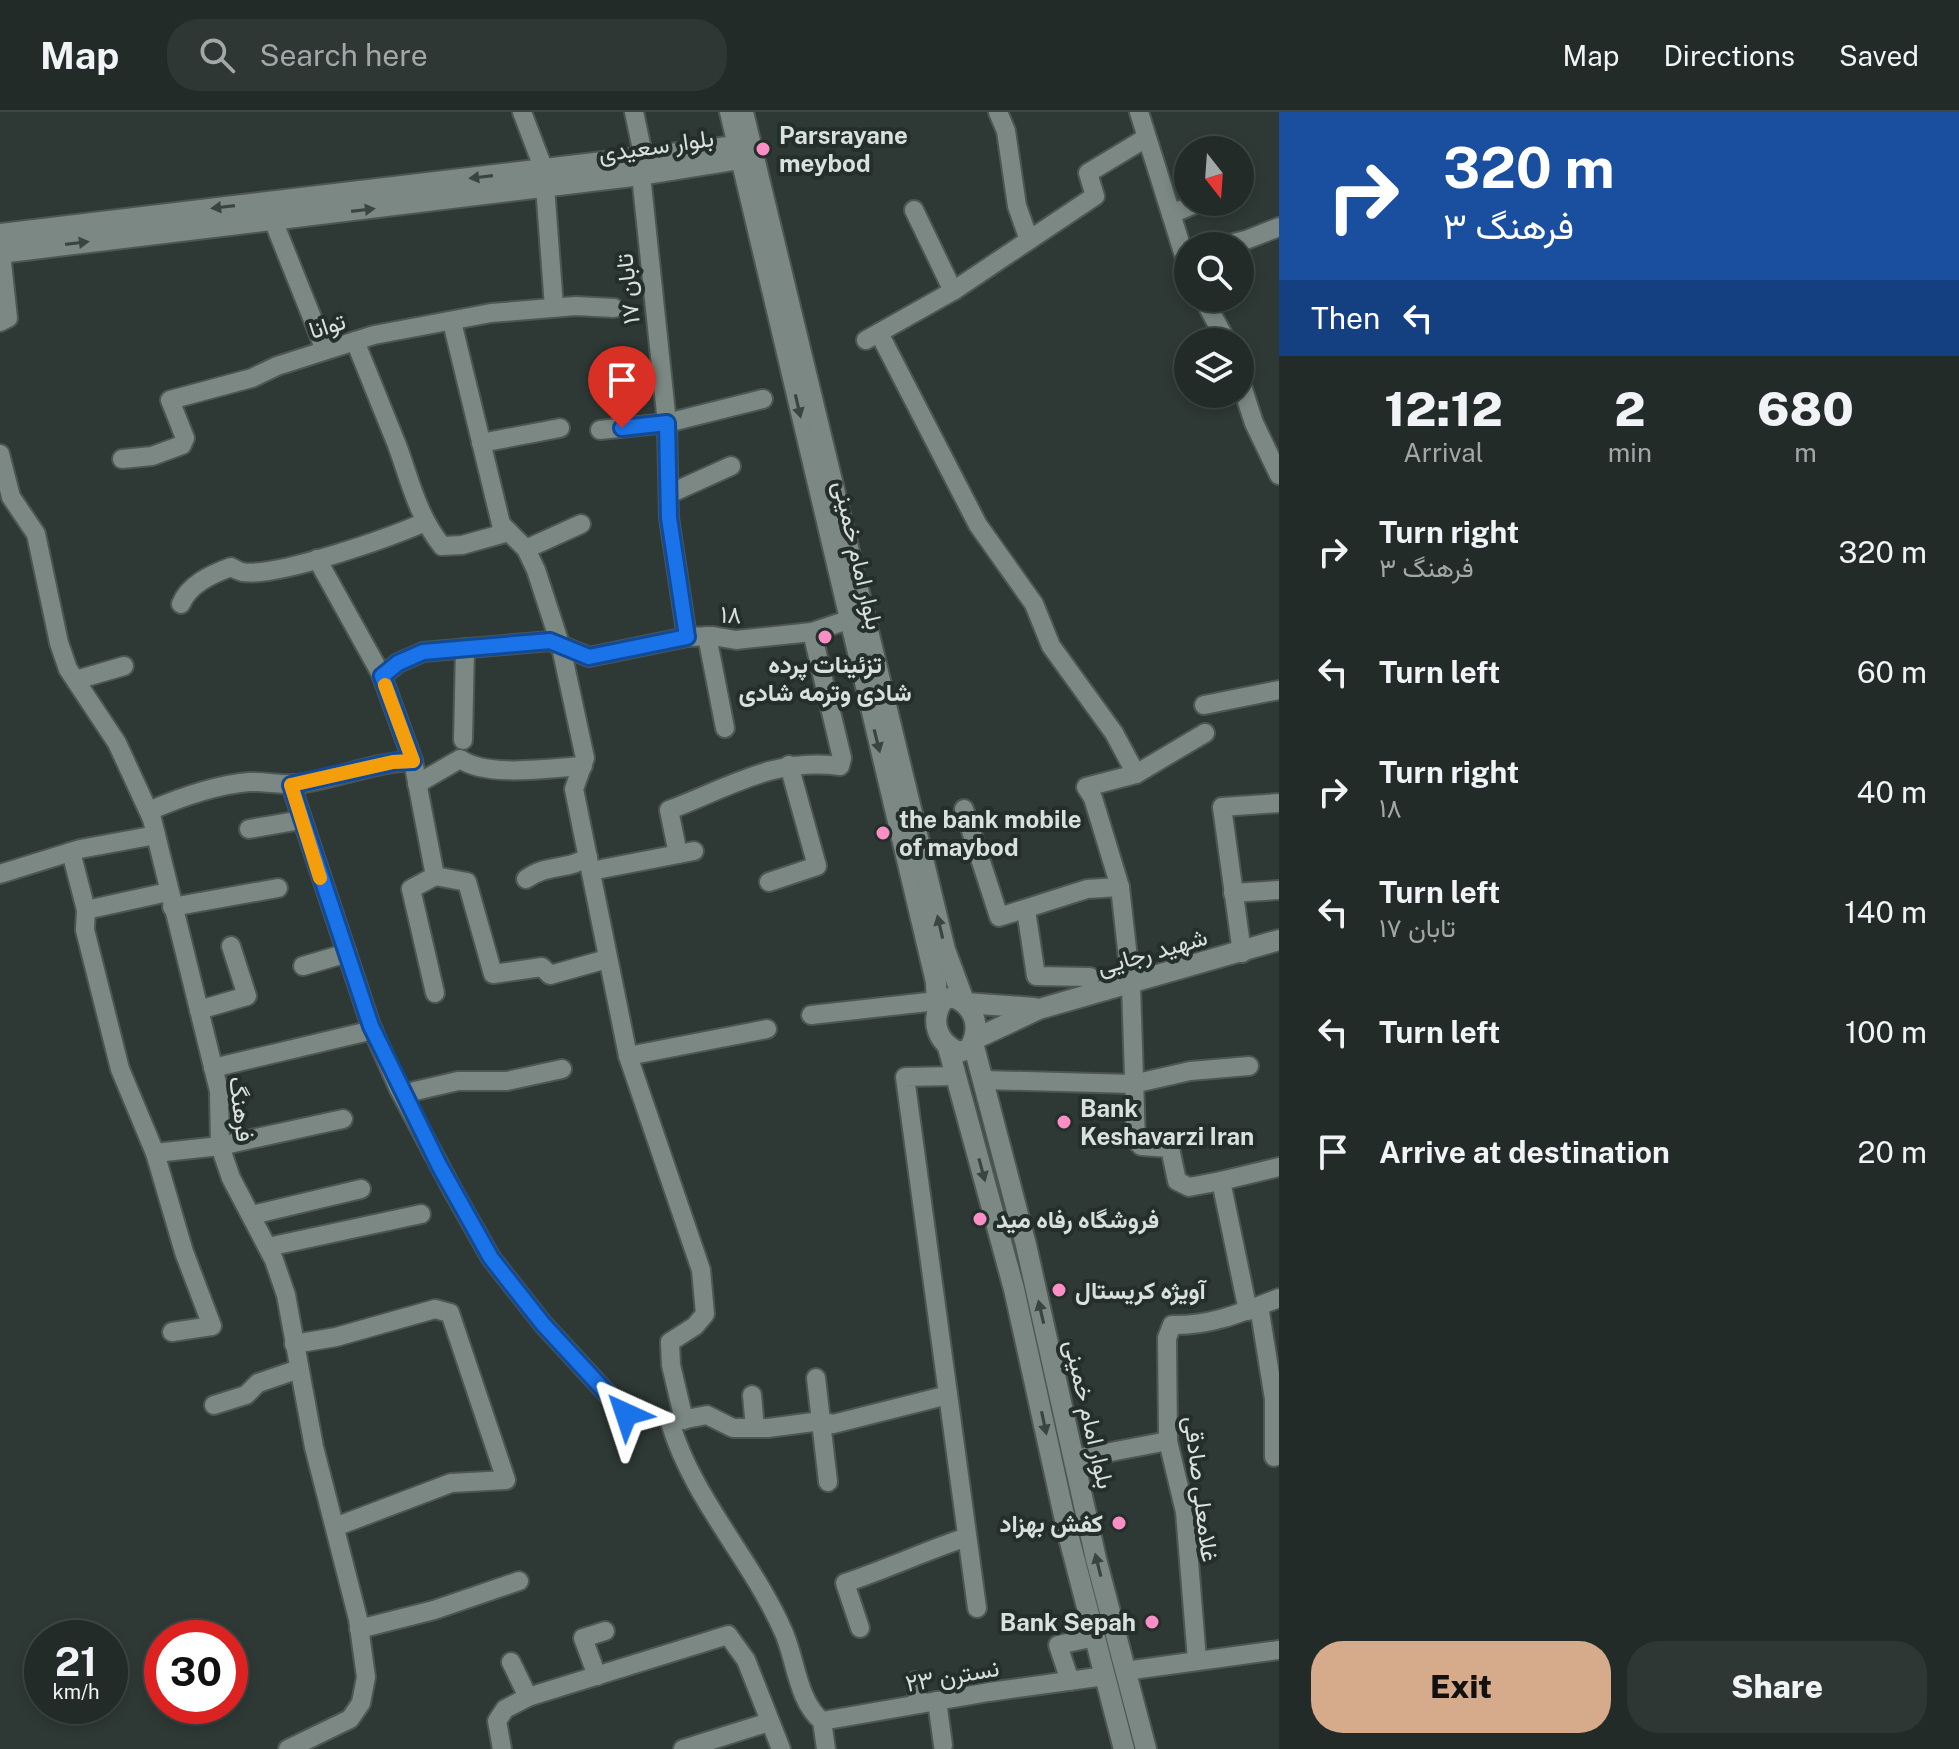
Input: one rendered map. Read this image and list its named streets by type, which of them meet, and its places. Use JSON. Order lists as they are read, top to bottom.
{
  "streets": {
    "main road": ["بلوار سعیدی", "بلوار امام خمینی", "شهید رجایی"],
    "street": [
      "تابان ۱۷",
      "توانا",
      "۱۸",
      "فرهنگ",
      "غلامعلی صادقی",
      "نسترن ۲۳"
    ]
  },
  "crossings": [
    ["بلوار سعیدی", "تابان ۱۷"],
    ["بلوار سعیدی", "بلوار امام خمینی"],
    ["تابان ۱۷", "۱۸"],
    ["بلوار امام خمینی", "۱۸"],
    ["بلوار امام خمینی", "نسترن ۲۳"]
  ],
  "places": [
    "Parsrayane meybod",
    "تزئینات پرده شادی وترمه شادی",
    "the bank mobile of maybod",
    "Bank Keshavarzi Iran",
    "فروشگاه رفاه مید",
    "آویژه کریستال",
    "کفش بهزاد",
    "Bank Sepah"
  ],
  "north": "bottom",
  "page": {
    "header": "Map",
    "search": "Search here",
    "nav": ["Map", "Directions", "Saved"],
    "turn": ["320 m", "فرهنگ ۳"],
    "then": "Then",
    "eta": [
      "12:12",
      "Arrival",
      "2",
      "min",
      "680",
      "m"
    ],
    "list": [
      {
        "name": "Turn right",
        "note": "فرهنگ ۳",
        "value": "320 m"
      },
      {
        "name": "Turn left",
        "value": "60 m"
      },
      {
        "name": "Turn right",
        "note": "۱۸",
        "value": "40 m"
      },
      {
        "name": "Turn left",
        "note": "تابان ۱۷",
        "value": "140 m"
      },
      {
        "name": "Turn left",
        "value": "100 m"
      },
      {
        "name": "Arrive at destination",
        "value": "20 m"
      }
    ],
    "speed": "21 km/h",
    "limit": "30",
    "buttons": ["Exit", "Share"]
  }
}
